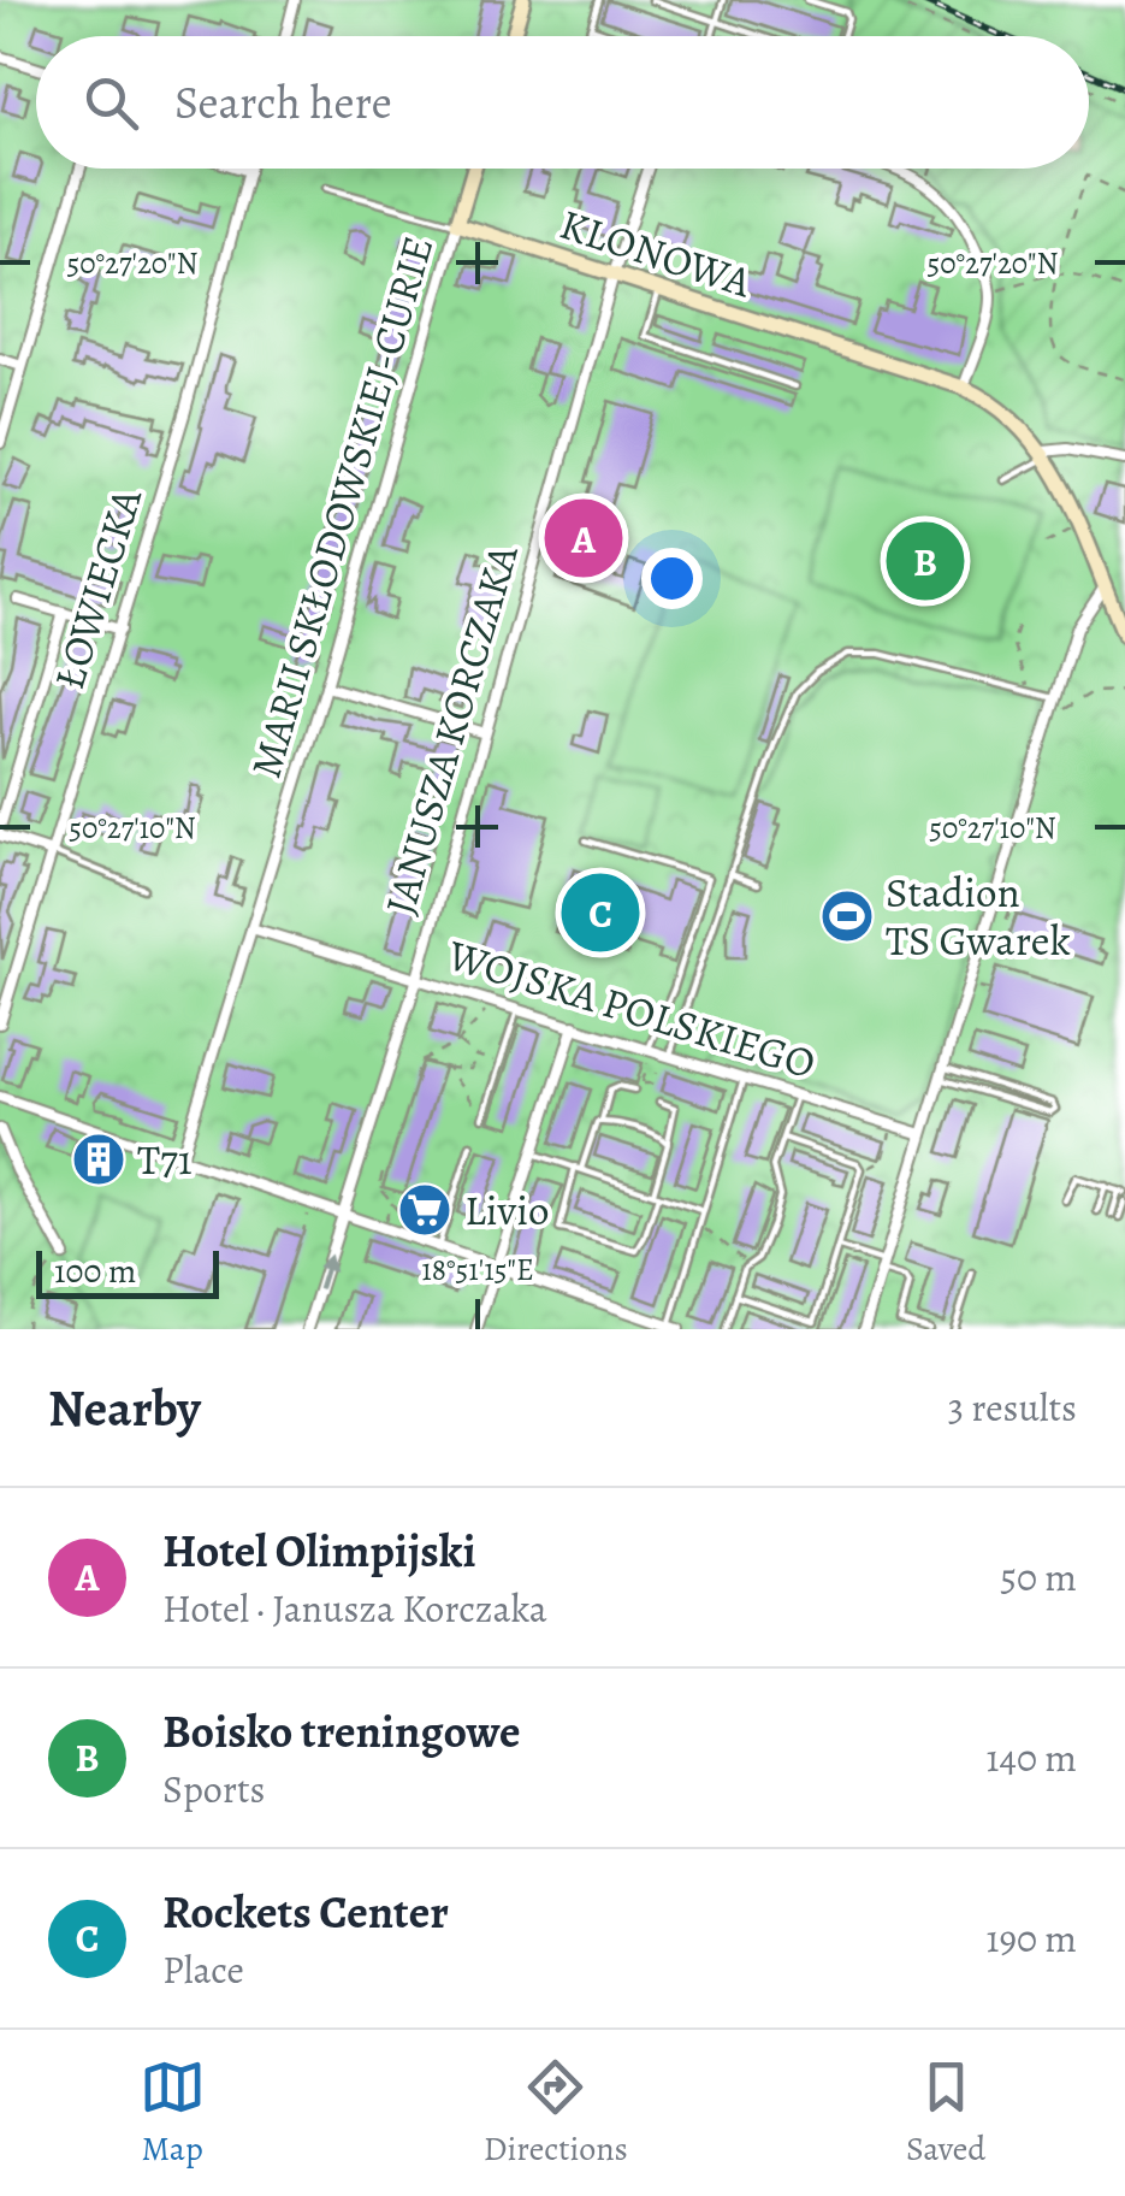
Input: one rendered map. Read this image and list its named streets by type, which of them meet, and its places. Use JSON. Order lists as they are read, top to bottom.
{
  "streets": {
    "street": [
      "KLONOWA",
      "MARII SKŁODOWSKIEJ-CURIE",
      "ŁOWIECKA",
      "JANUSZA KORCZAKA",
      "WOJSKA POLSKIEGO"
    ]
  },
  "crossings": [
    ["KLONOWA", "MARII SKŁODOWSKIEJ-CURIE"],
    ["KLONOWA", "JANUSZA KORCZAKA"],
    ["MARII SKŁODOWSKIEJ-CURIE", "WOJSKA POLSKIEGO"],
    ["JANUSZA KORCZAKA", "WOJSKA POLSKIEGO"]
  ],
  "places": {
    "sports": ["Stadion TS Gwarek"],
    "building": ["T71"],
    "supermarket": ["Livio"]
  },
  "scale_bar": "100 m",
  "page": {
    "search": "Search here",
    "pins": ["A", "B", "C"],
    "scale": "100 m",
    "heading": ["Nearby", "3 results"],
    "list": [
      {
        "mark": "A",
        "name": "Hotel Olimpijski",
        "note": "Hotel · Janusza Korczaka",
        "value": "50 m"
      },
      {
        "mark": "B",
        "name": "Boisko treningowe",
        "note": "Sports",
        "value": "140 m"
      },
      {
        "mark": "C",
        "name": "Rockets Center",
        "note": "Place",
        "value": "190 m"
      }
    ],
    "nav": ["Map", "Directions", "Saved"]
  },
  "coordinates": ["50°27'20\"N", "50°27'10\"N", "18°51'15\"E"]
}
